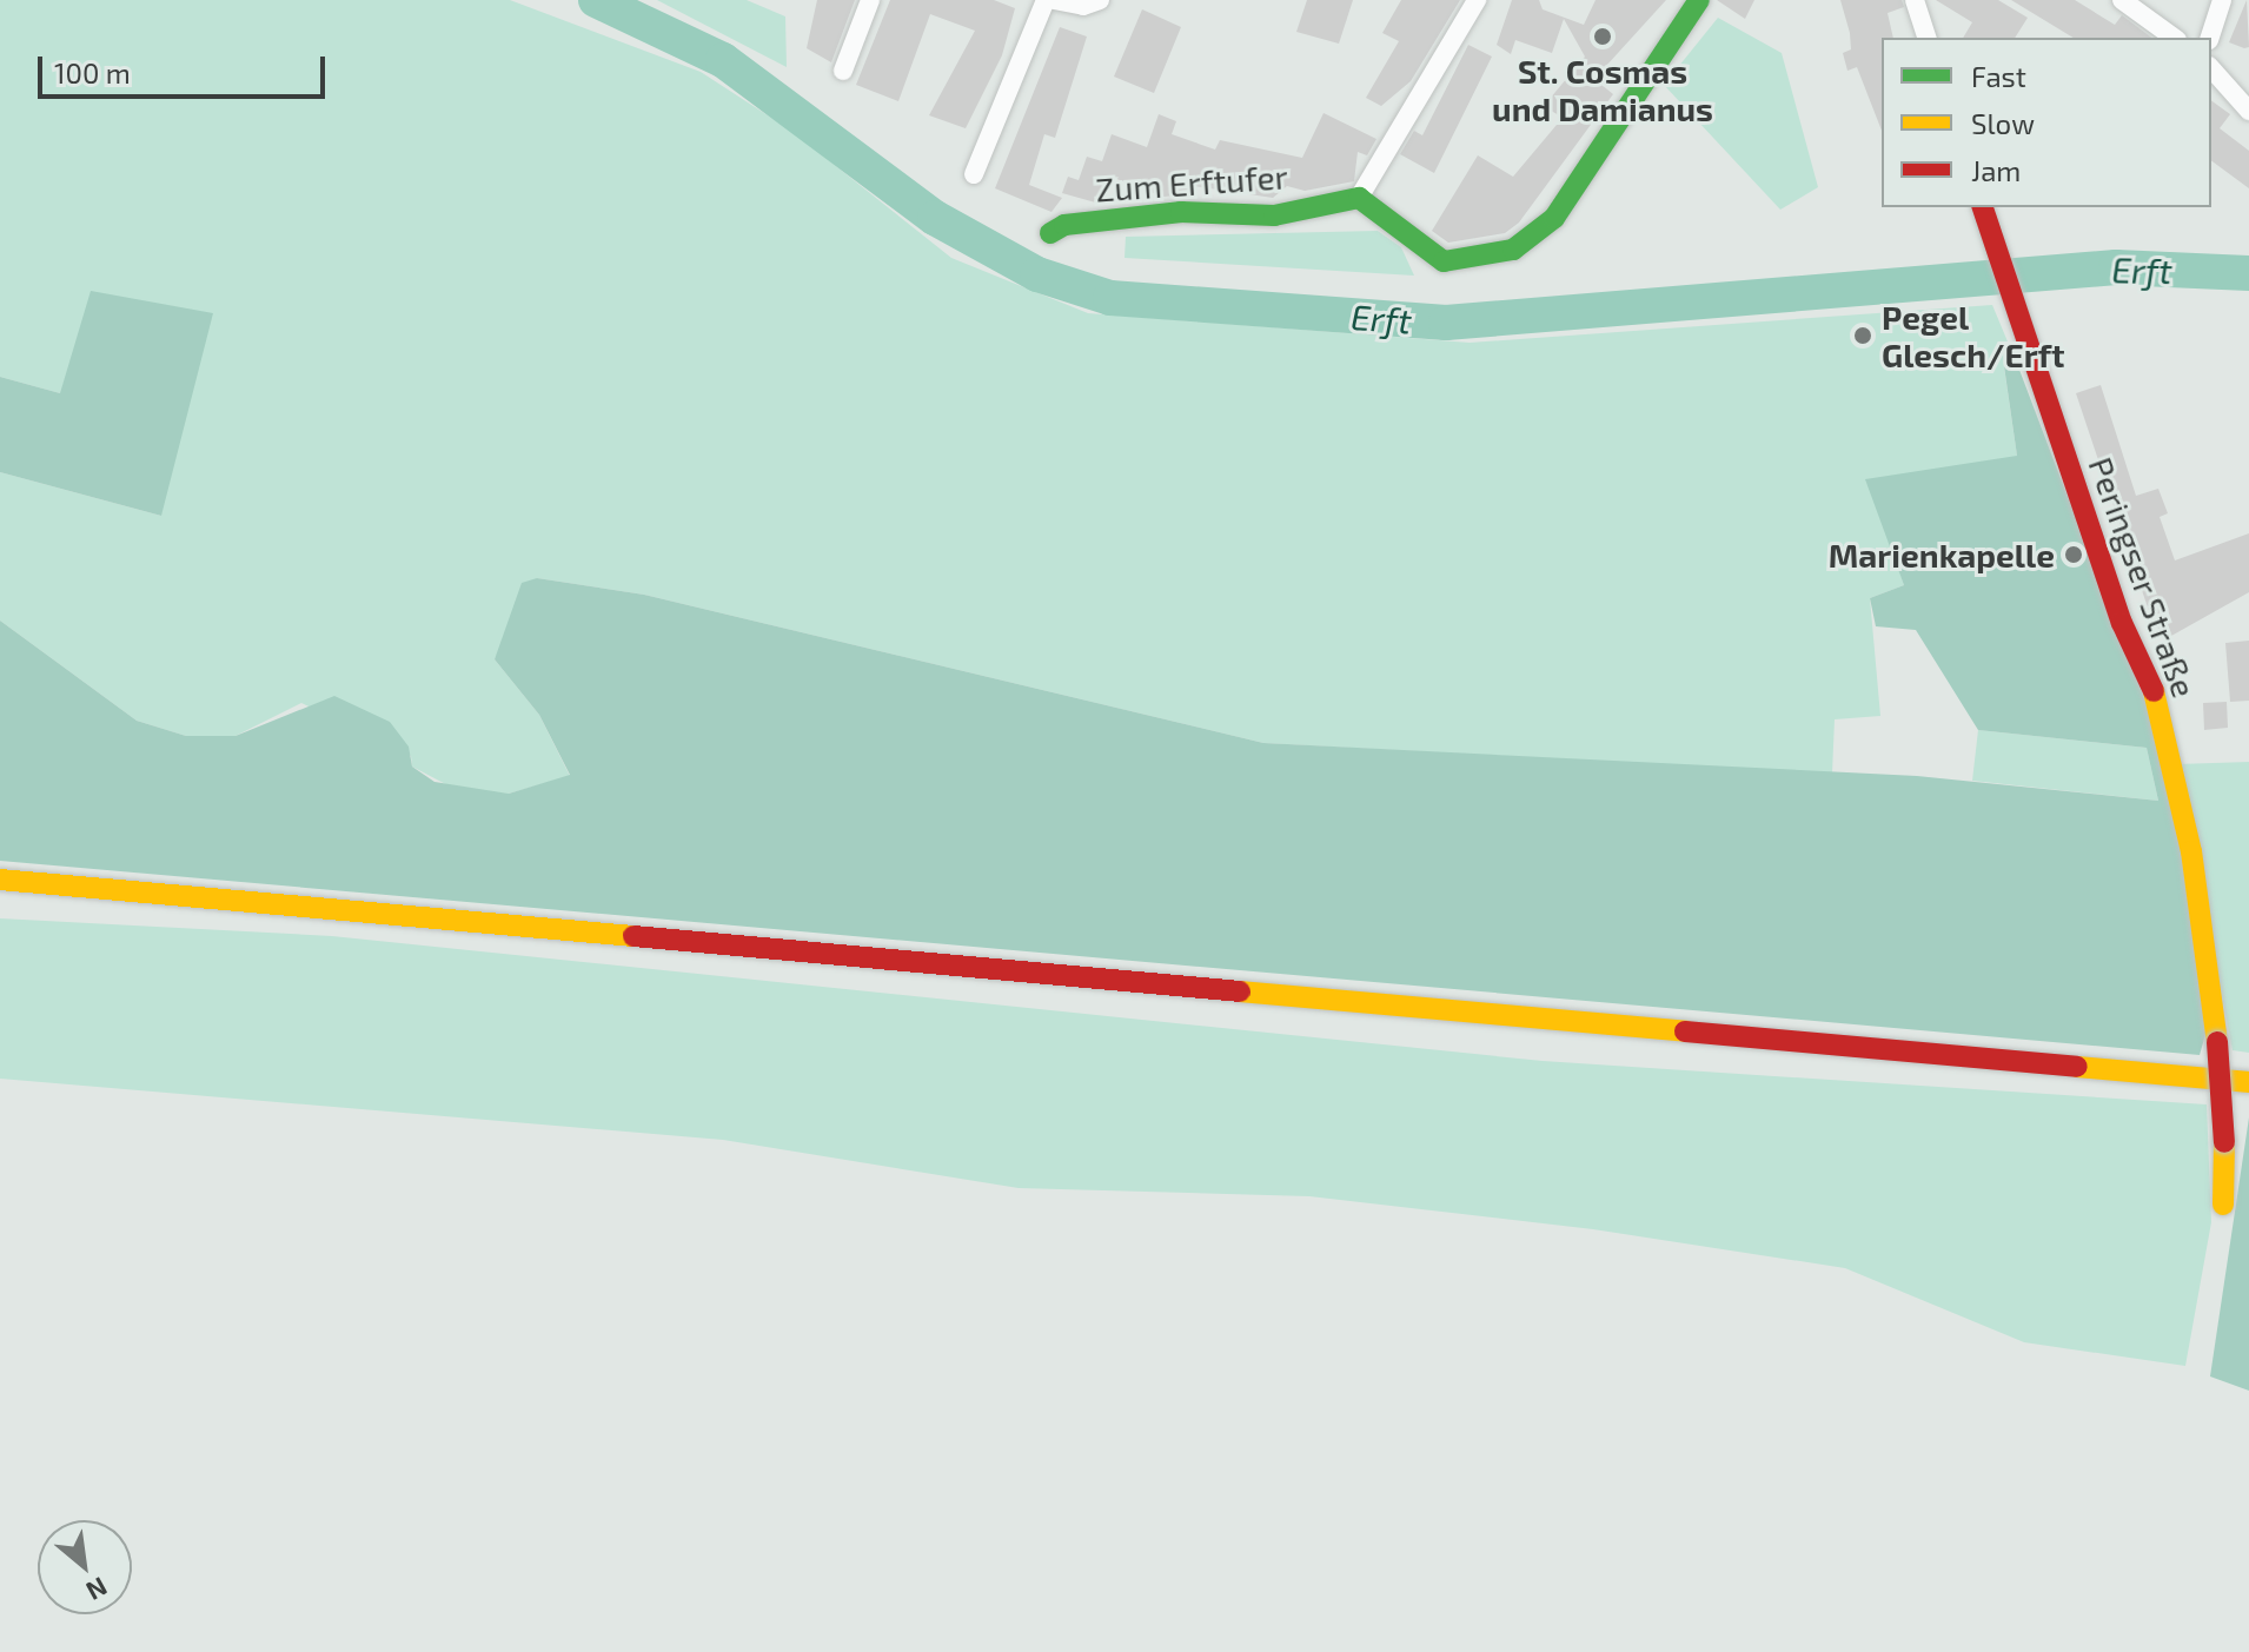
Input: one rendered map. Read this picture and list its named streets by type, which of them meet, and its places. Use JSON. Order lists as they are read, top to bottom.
{
  "streets": {
    "main road": ["Zum Erftufer", "Peringser Straße"]
  },
  "water": ["Erft"],
  "places": ["St. Cosmas und Damianus", "Pegel Glesch/Erft", "Marienkapelle"],
  "legend": ["Fast", "Slow", "Jam"],
  "scale_bar": "100 m",
  "north": "bottom right"
}
